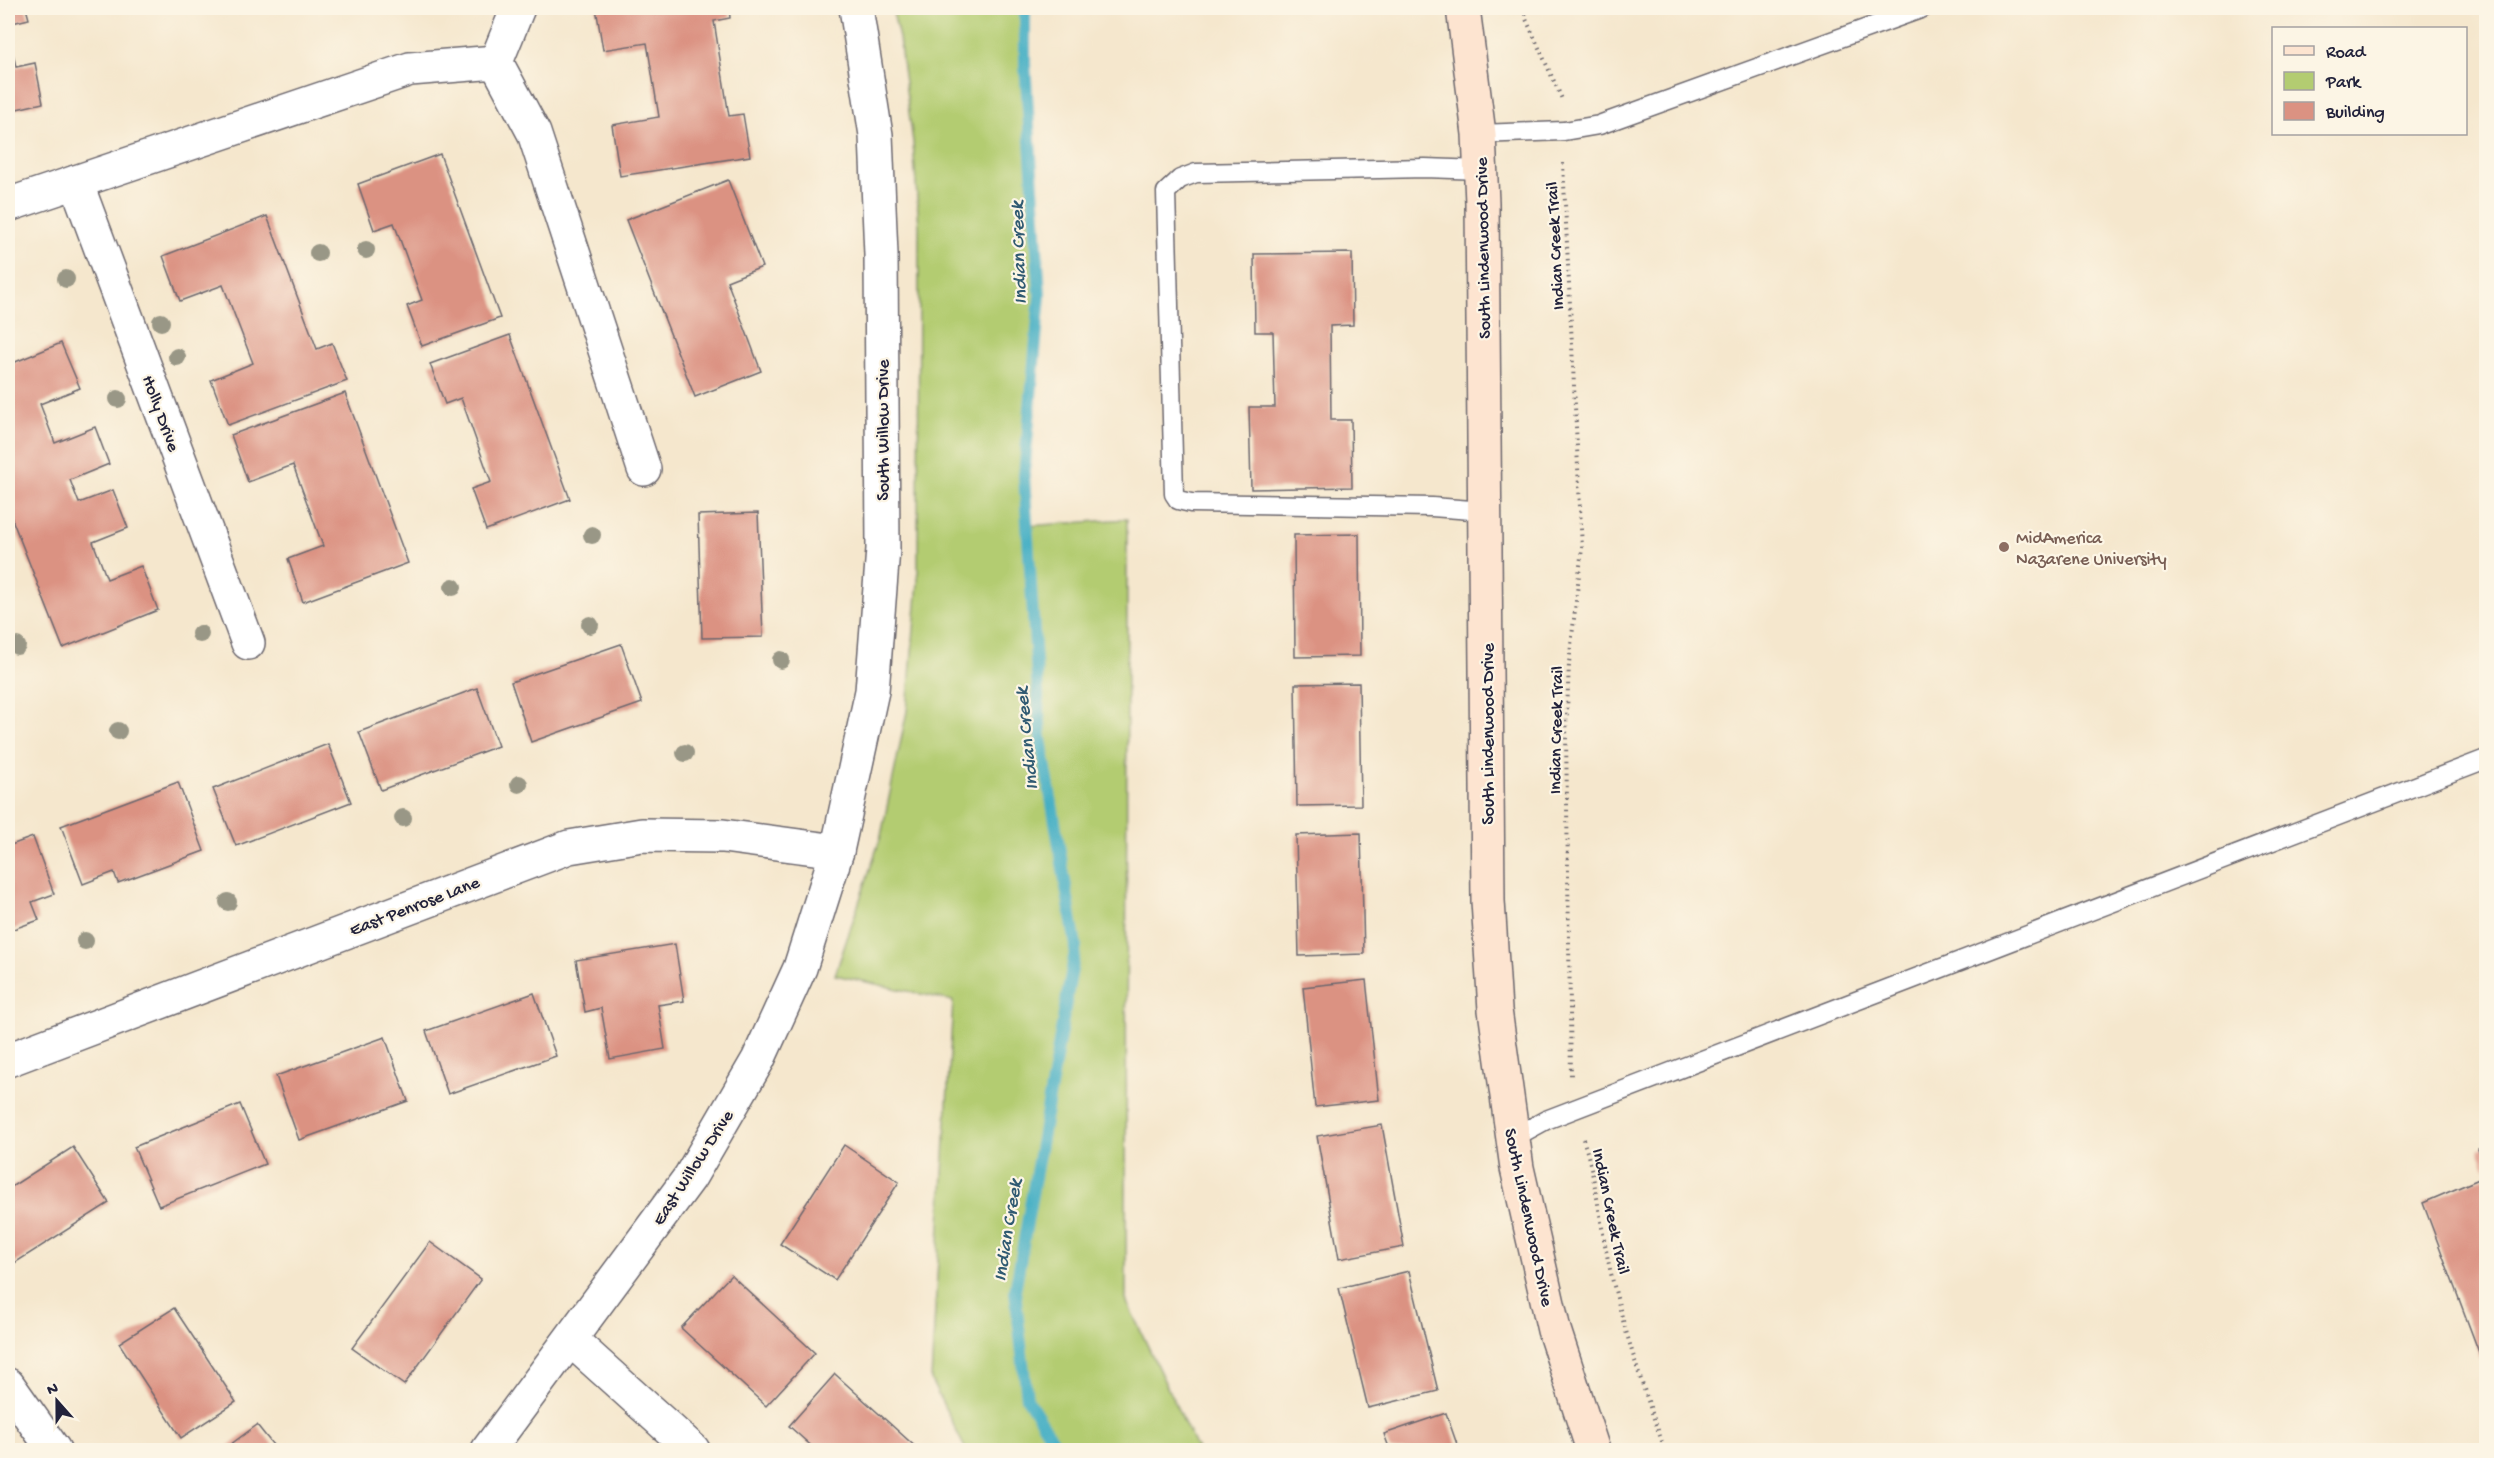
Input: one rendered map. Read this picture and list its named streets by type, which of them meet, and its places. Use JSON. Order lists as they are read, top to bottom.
{
  "streets": {
    "street": [
      "South Lindenwood Drive",
      "Holly Drive",
      "South Willow Drive",
      "East Penrose Lane",
      "East Willow Drive"
    ],
    "path": ["Indian Creek Trail"]
  },
  "crossings": [
    ["South Willow Drive", "East Penrose Lane"],
    ["South Willow Drive", "East Willow Drive"],
    ["East Penrose Lane", "East Willow Drive"]
  ],
  "water": ["Indian Creek"],
  "places": ["MidAmerica Nazarene University"],
  "legend": ["Road", "Park", "Building"],
  "north": "top"
}
